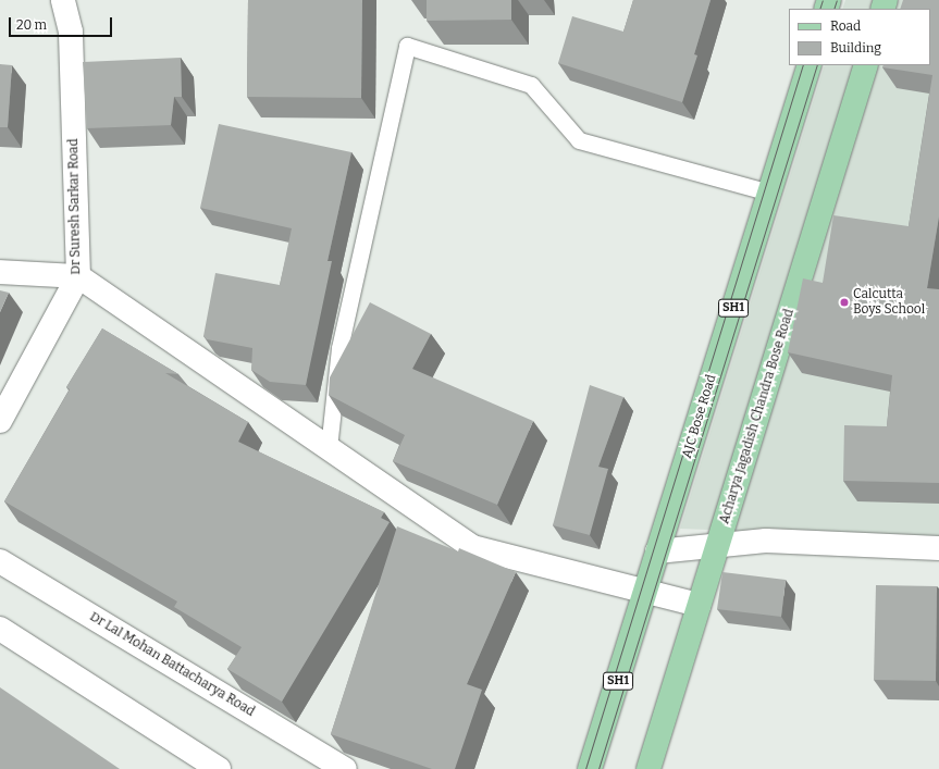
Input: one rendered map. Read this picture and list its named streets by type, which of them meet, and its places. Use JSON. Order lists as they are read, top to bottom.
{
  "streets": {
    "main road": ["SH1", "AJC Bose Road", "Acharya Jagadish Chandra Bose Road"],
    "street": ["Dr Suresh Sarkar Road", "Dr Lal Mohan Battacharya Road"]
  },
  "places": ["Calcutta Boys School"],
  "legend": ["Road", "Building"],
  "scale_bar": "20 m"
}
